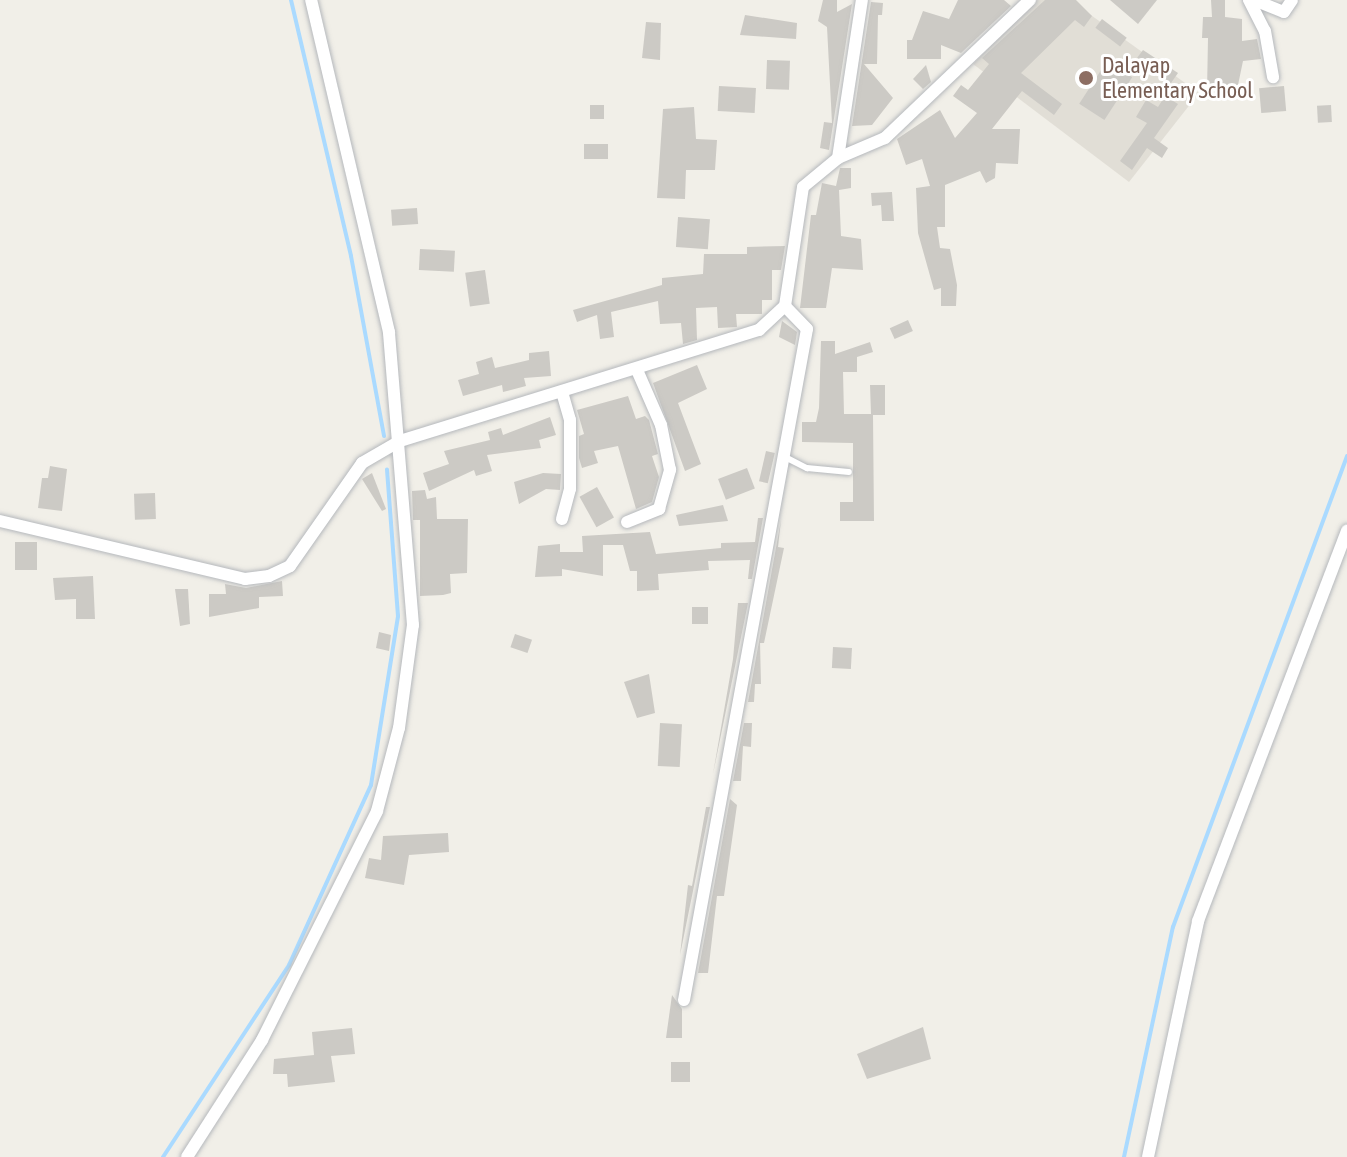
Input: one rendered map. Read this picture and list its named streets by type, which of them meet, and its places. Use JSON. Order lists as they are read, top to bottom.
{
  "places": ["Dalayap Elementary School"]
}
